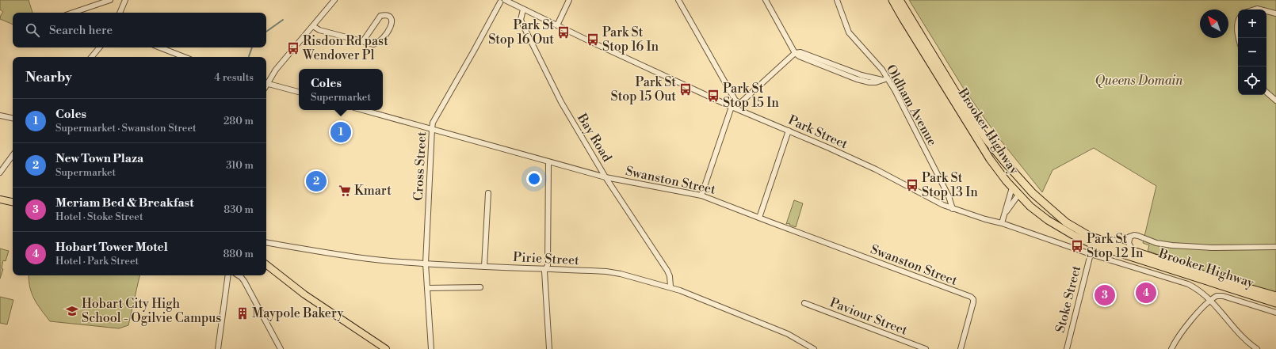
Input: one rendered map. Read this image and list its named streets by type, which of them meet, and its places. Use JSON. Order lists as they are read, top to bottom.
{
  "streets": {
    "highway": ["Brooker Highway"],
    "street": [
      "Oldham Avenue",
      "Park Street",
      "Bay Road",
      "Cross Street",
      "Swanston Street",
      "Pirie Street",
      "Stoke Street",
      "Paviour Street"
    ]
  },
  "crossings": [
    ["Oldham Avenue", "Park Street"],
    ["Park Street", "Bay Road"],
    ["Park Street", "Cross Street"],
    ["Park Street", "Stoke Street"],
    ["Bay Road", "Swanston Street"],
    ["Bay Road", "Pirie Street"],
    ["Cross Street", "Swanston Street"],
    ["Cross Street", "Pirie Street"]
  ],
  "parks": ["Queens Domain"],
  "places": {
    "bus stop": [
      "Park St Stop 16 Out",
      "Park St Stop 16 In",
      "Risdon Rd past Wendover Pl",
      "Park St Stop 15 Out",
      "Park St Stop 15 In",
      "Park St Stop 13 In",
      "Park St Stop 12 In"
    ],
    "supermarket": ["Kmart"],
    "school or university": ["Hobart City High School - Ogilvie Campus"],
    "building": ["Maypole Bakery"]
  },
  "north": "top left",
  "page": {
    "map_buttons": ["+", "−"],
    "search": "Search here",
    "heading": ["Nearby", "4 results"],
    "popup": ["Coles", "Supermarket"],
    "list": [
      {
        "mark": "1",
        "name": "Coles",
        "note": "Supermarket · Swanston Street",
        "value": "280 m"
      },
      {
        "mark": "2",
        "name": "New Town Plaza",
        "note": "Supermarket",
        "value": "310 m"
      },
      {
        "mark": "3",
        "name": "Meriam Bed & Breakfast",
        "note": "Hotel · Stoke Street",
        "value": "830 m"
      },
      {
        "mark": "4",
        "name": "Hobart Tower Motel",
        "note": "Hotel · Park Street",
        "value": "880 m"
      }
    ],
    "pins": [
      "1",
      "2",
      "4",
      "3"
    ]
  }
}
